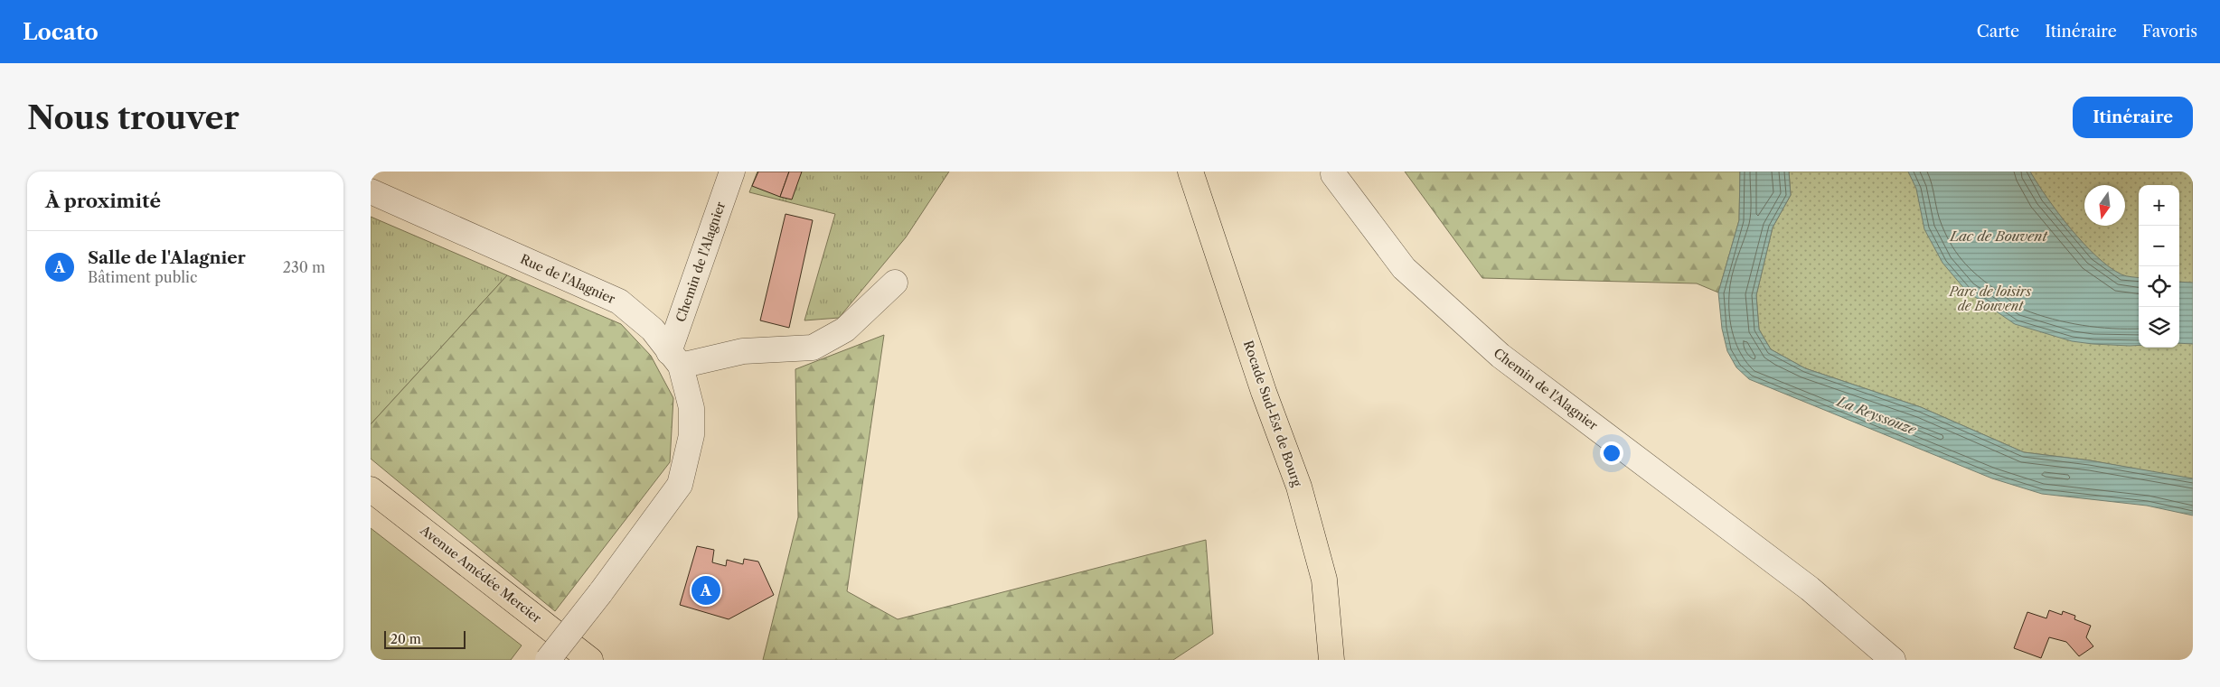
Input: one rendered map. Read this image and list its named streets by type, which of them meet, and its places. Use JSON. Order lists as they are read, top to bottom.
{
  "streets": {
    "main road": ["Rocade Sud-Est de Bourg", "Avenue Amédée Mercier"],
    "street": ["Chemin de l'Alagnier", "Rue de l'Alagnier"]
  },
  "crossings": [
    ["Chemin de l'Alagnier", "Rue de l'Alagnier"]
  ],
  "water": ["Lac de Bouvent", "La Reyssouze"],
  "parks": ["Parc de loisirs de Bouvent"],
  "scale_bar": "20 m",
  "north": "bottom",
  "page": {
    "header": "Locato",
    "nav": ["Carte", "Itinéraire", "Favoris"],
    "buttons": "Itinéraire",
    "title": "Nous trouver",
    "heading": "À proximité",
    "map_buttons": ["+", "−"],
    "list": [
      {
        "mark": "A",
        "name": "Salle de l'Alagnier",
        "note": "Bâtiment public",
        "value": "230 m"
      }
    ],
    "pins": "A",
    "scale": "20 m"
  }
}
